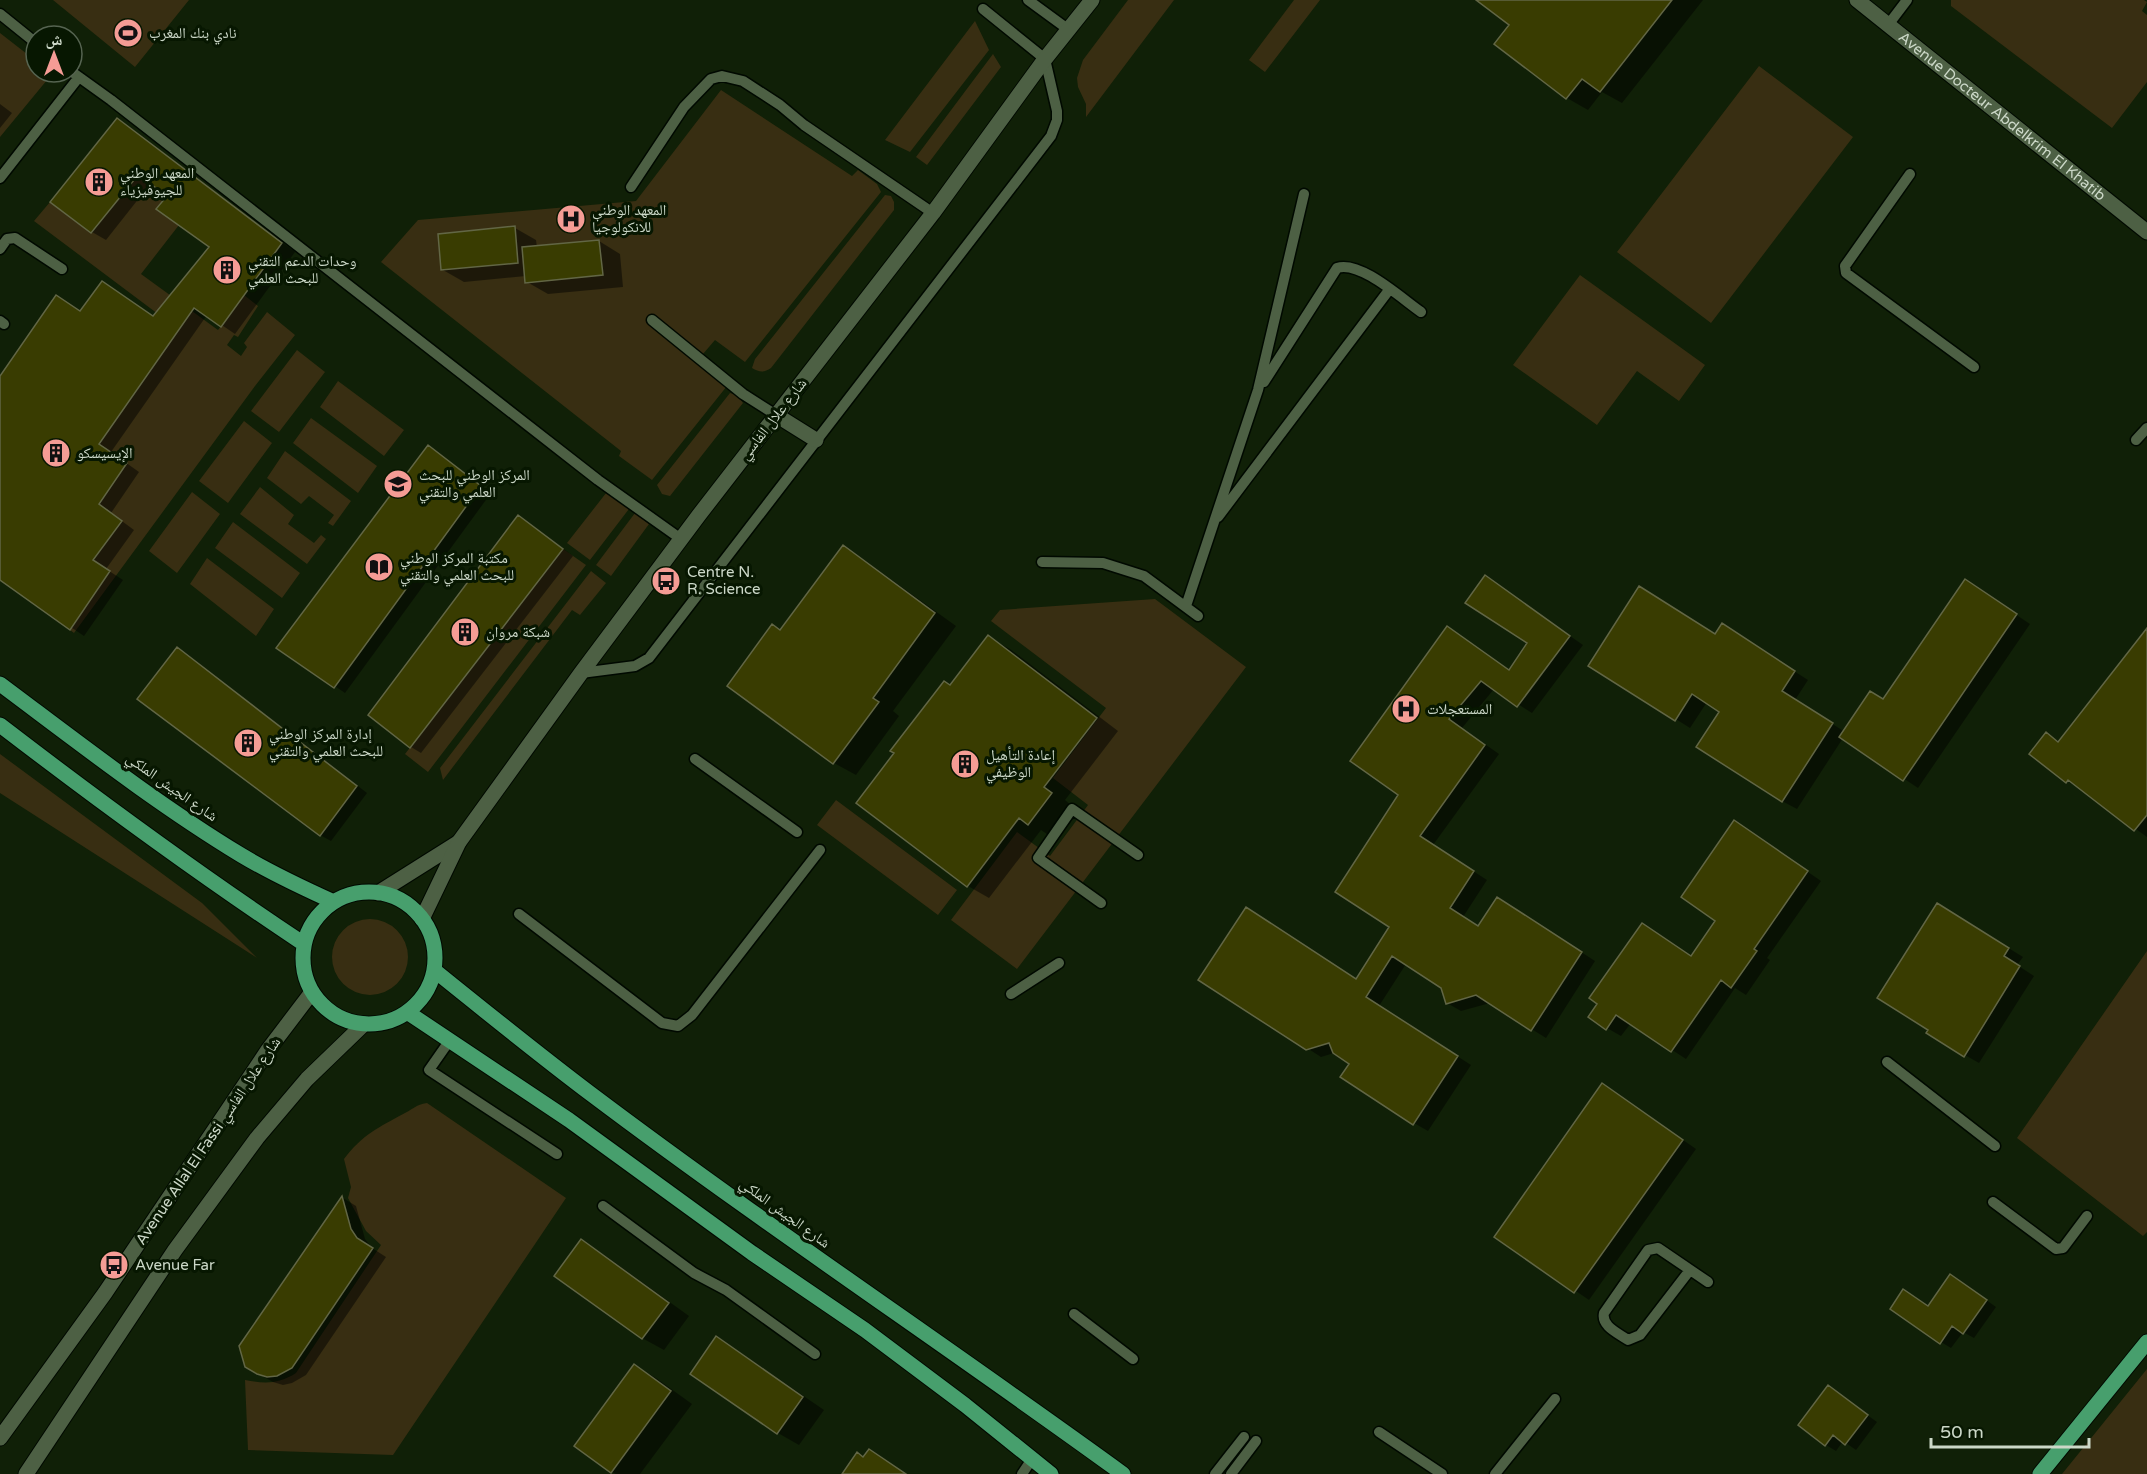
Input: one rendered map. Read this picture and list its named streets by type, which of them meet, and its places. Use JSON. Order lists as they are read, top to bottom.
{
  "streets": {
    "main road": ["شارع الجيش الملكي"],
    "street": ["Avenue Docteur Abdelkrim El Khatib", "شارع علال الفاسي", "Avenue Allal El Fassi شارع علال الفاسي"]
  },
  "crossings": [
    ["شارع علال الفاسي", "شارع الجيش الملكي"],
    ["شارع علال الفاسي", "Avenue Allal El Fassi شارع علال الفاسي"],
    ["شارع الجيش الملكي", "Avenue Allal El Fassi شارع علال الفاسي"]
  ],
  "places": {
    "sports": ["نادي بنك المغرب"],
    "building": [
      "المعهد الوطني للجيوفيزياء",
      "وحدات الدعم التقني للبحث العلمي",
      "اﻹيسيسكو",
      "شبكة مروان",
      "إدارة المركز الوطني للبحث العلمي والتقني",
      "إعادة التأهيل الوظيفي"
    ],
    "hospital": ["المعهد الوطني للانكولوجيا", "المستعجلات"],
    "school or university": ["المركز الوطني للبحث العلمي والتقني"],
    "library": ["مكتبة المركز الوطني للبحث العلمي والتقني"],
    "bus stop": ["Centre N. R. Science", "Avenue Far"]
  },
  "scale_bar": "50 m",
  "north": "top"
}
